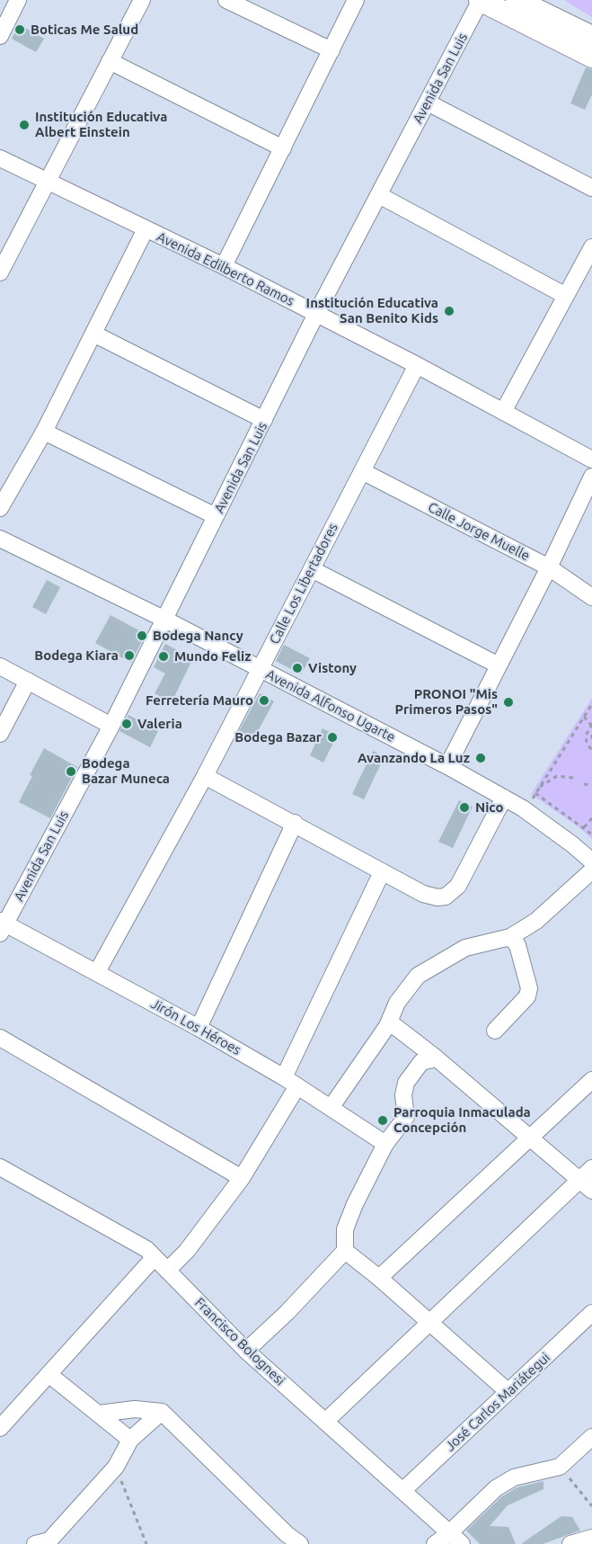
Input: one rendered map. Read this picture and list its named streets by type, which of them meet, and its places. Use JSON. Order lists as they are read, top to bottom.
{
  "streets": {
    "street": [
      "Avenida San Luis",
      "Avenida Edilberto Ramos",
      "Calle Jorge Muelle",
      "Calle Los Libertadores",
      "Avenida Alfonso Ugarte",
      "Jirón Los Héroes",
      "Francisco Bolognesi",
      "José Carlos Mariátegui"
    ]
  },
  "crossings": [
    ["Avenida San Luis", "Avenida Edilberto Ramos"],
    ["Avenida San Luis", "Avenida Alfonso Ugarte"],
    ["Avenida San Luis", "Jirón Los Héroes"],
    ["Avenida Edilberto Ramos", "Calle Los Libertadores"],
    ["Calle Jorge Muelle", "Calle Los Libertadores"],
    ["Calle Los Libertadores", "Avenida Alfonso Ugarte"],
    ["Calle Los Libertadores", "Jirón Los Héroes"],
    ["Francisco Bolognesi", "José Carlos Mariátegui"]
  ],
  "places": [
    "Boticas Me Salud",
    "Institución Educativa Albert Einstein",
    "Institución Educativa San Benito Kids",
    "Bodega Nancy",
    "Bodega Kiara",
    "Mundo Feliz",
    "Vistony",
    "Ferretería Mauro",
    "PRONOI \"Mis Primeros Pasos\"",
    "Valeria",
    "Bodega Bazar",
    "Avanzando La Luz",
    "Bodega Bazar Muneca",
    "Nico",
    "Parroquia Inmaculada Concepción"
  ]
}
